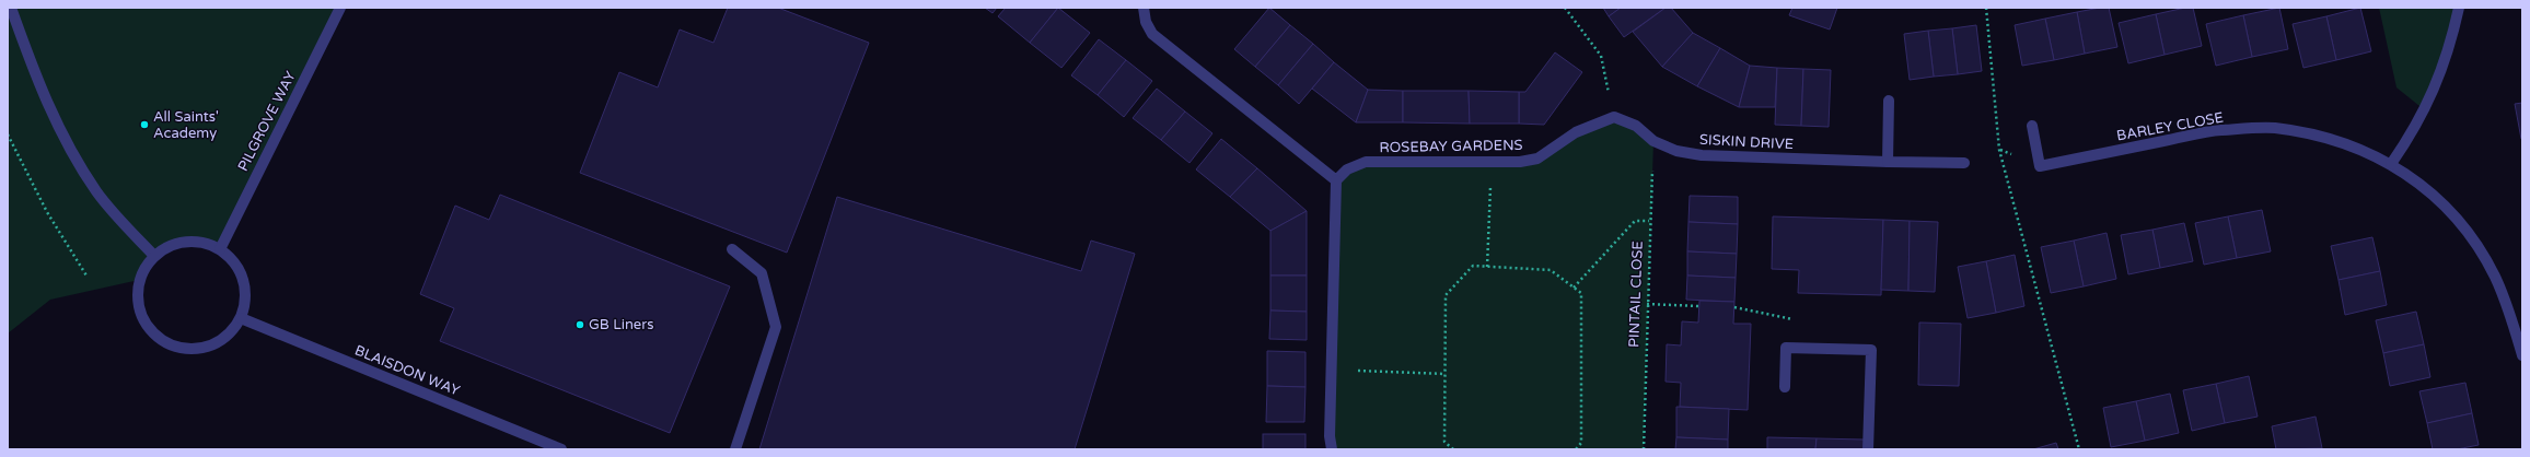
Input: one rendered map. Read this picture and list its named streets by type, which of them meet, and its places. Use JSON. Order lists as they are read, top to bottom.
{
  "streets": {
    "street": [
      "PILGROVE WAY",
      "BARLEY CLOSE",
      "SISKIN DRIVE",
      "ROSEBAY GARDENS",
      "BLAISDON WAY"
    ],
    "path": ["PINTAIL CLOSE"]
  },
  "crossings": [
    ["PILGROVE WAY", "BLAISDON WAY"],
    ["SISKIN DRIVE", "ROSEBAY GARDENS"],
    ["SISKIN DRIVE", "PINTAIL CLOSE"]
  ],
  "places": ["All Saints' Academy", "GB Liners"]
}
